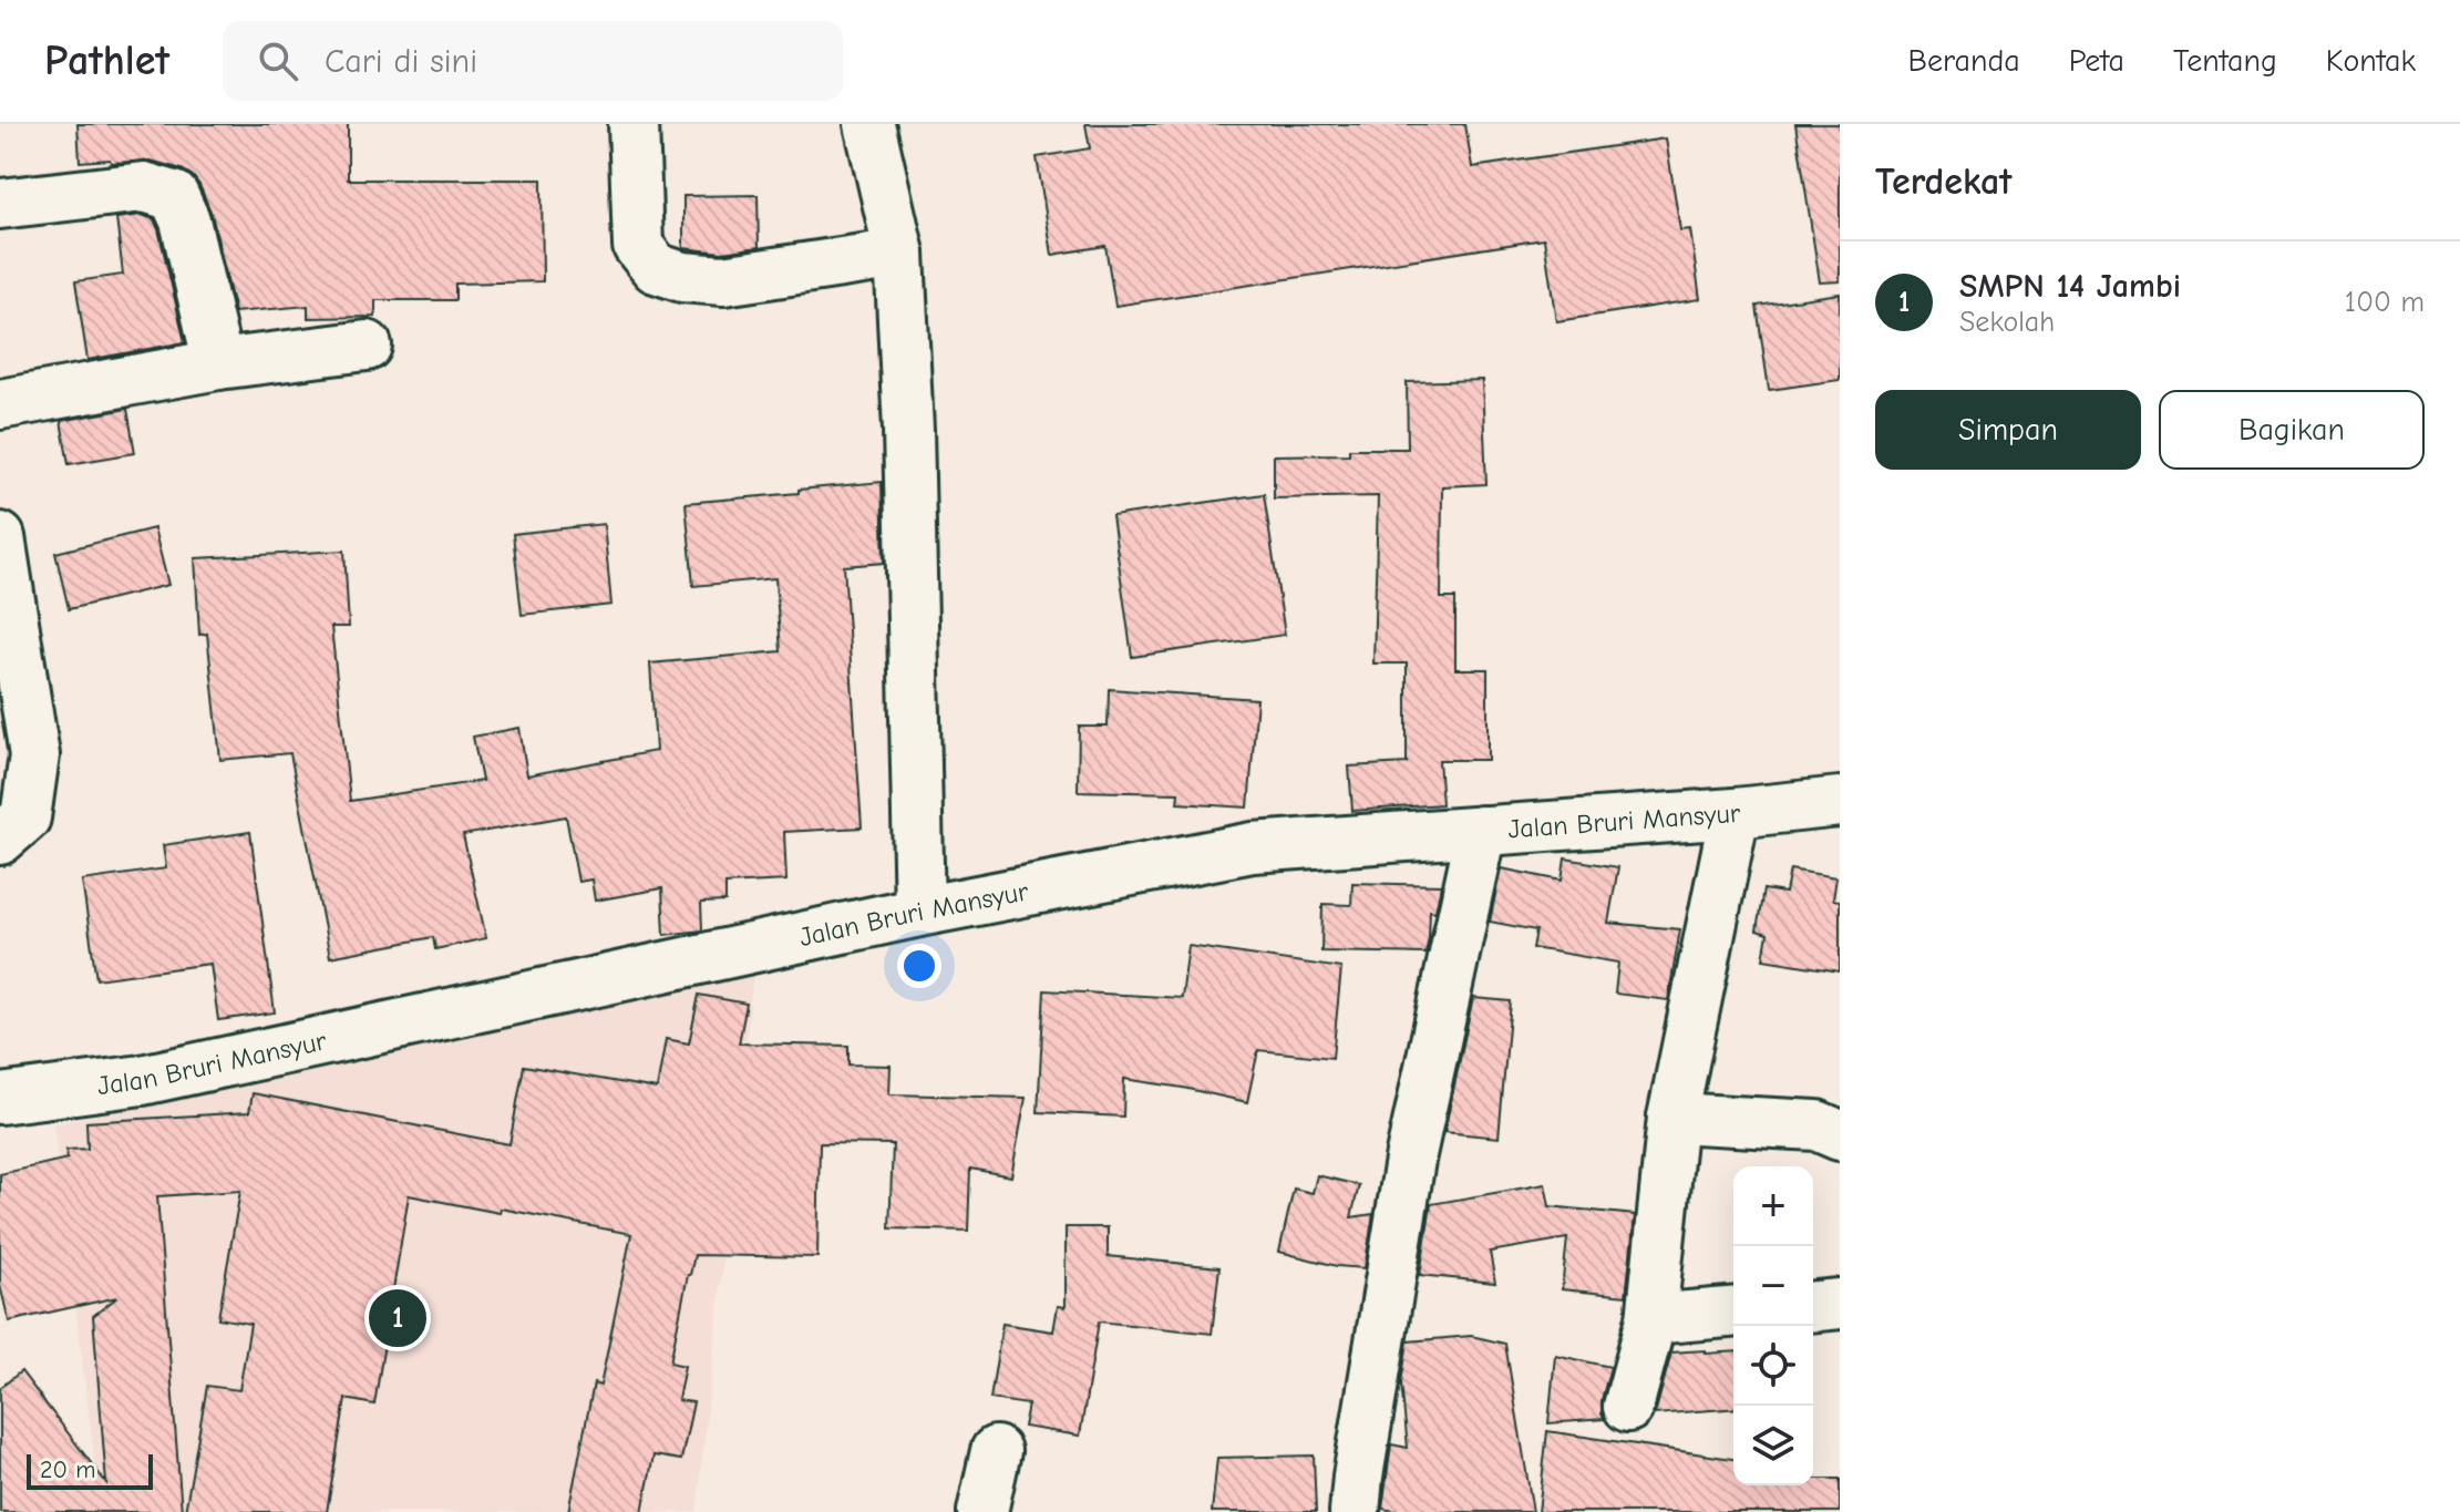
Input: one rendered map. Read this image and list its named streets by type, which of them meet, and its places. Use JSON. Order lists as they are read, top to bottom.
{
  "streets": {
    "street": ["Jalan Bruri Mansyur"]
  },
  "scale_bar": "20 m",
  "page": {
    "header": "Pathlet",
    "search": "Cari di sini",
    "nav": [
      "Beranda",
      "Peta",
      "Tentang",
      "Kontak"
    ],
    "heading": "Terdekat",
    "list": [
      {
        "mark": "1",
        "name": "SMPN 14 Jambi",
        "note": "Sekolah",
        "value": "100 m"
      }
    ],
    "buttons": ["Simpan", "Bagikan"],
    "map_buttons": ["+", "−"],
    "pins": "1",
    "scale": "20 m"
  }
}
